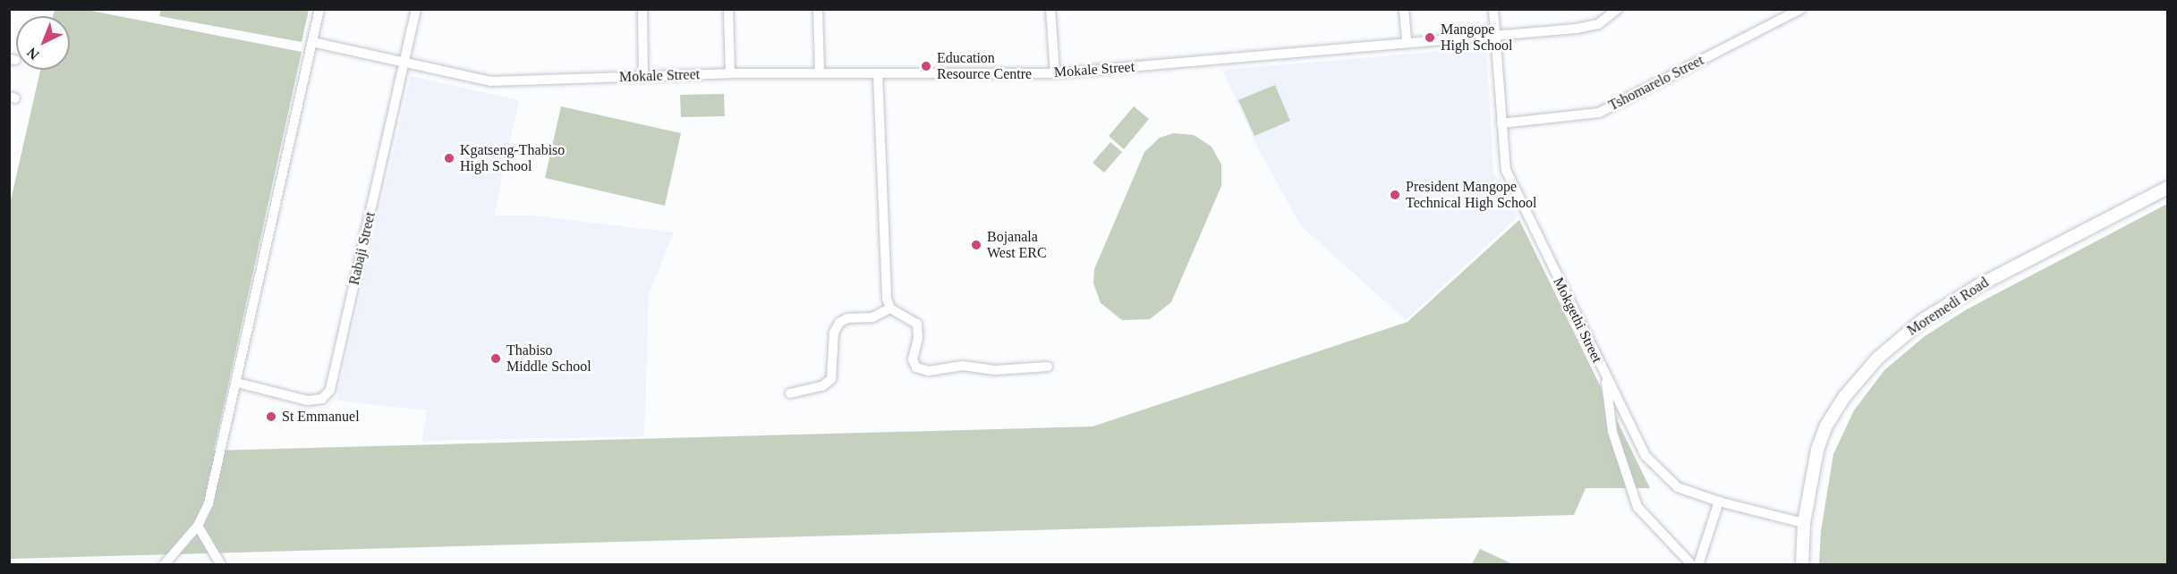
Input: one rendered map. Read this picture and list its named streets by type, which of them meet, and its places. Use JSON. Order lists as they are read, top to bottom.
{
  "streets": {
    "street": [
      "Mokale Street",
      "Tshomarelo Street",
      "Rabaji Street",
      "Moremedi Road",
      "Mokgethi Street"
    ]
  },
  "crossings": [
    ["Mokale Street", "Rabaji Street"],
    ["Mokale Street", "Mokgethi Street"],
    ["Tshomarelo Street", "Mokgethi Street"],
    ["Moremedi Road", "Mokgethi Street"]
  ],
  "places": [
    "Mangope High School",
    "Education Resource Centre",
    "Kgatseng-Thabiso High School",
    "President Mangope Technical High School",
    "Bojanala West ERC",
    "Thabiso Middle School",
    "St Emmanuel"
  ],
  "north": "bottom left"
}
